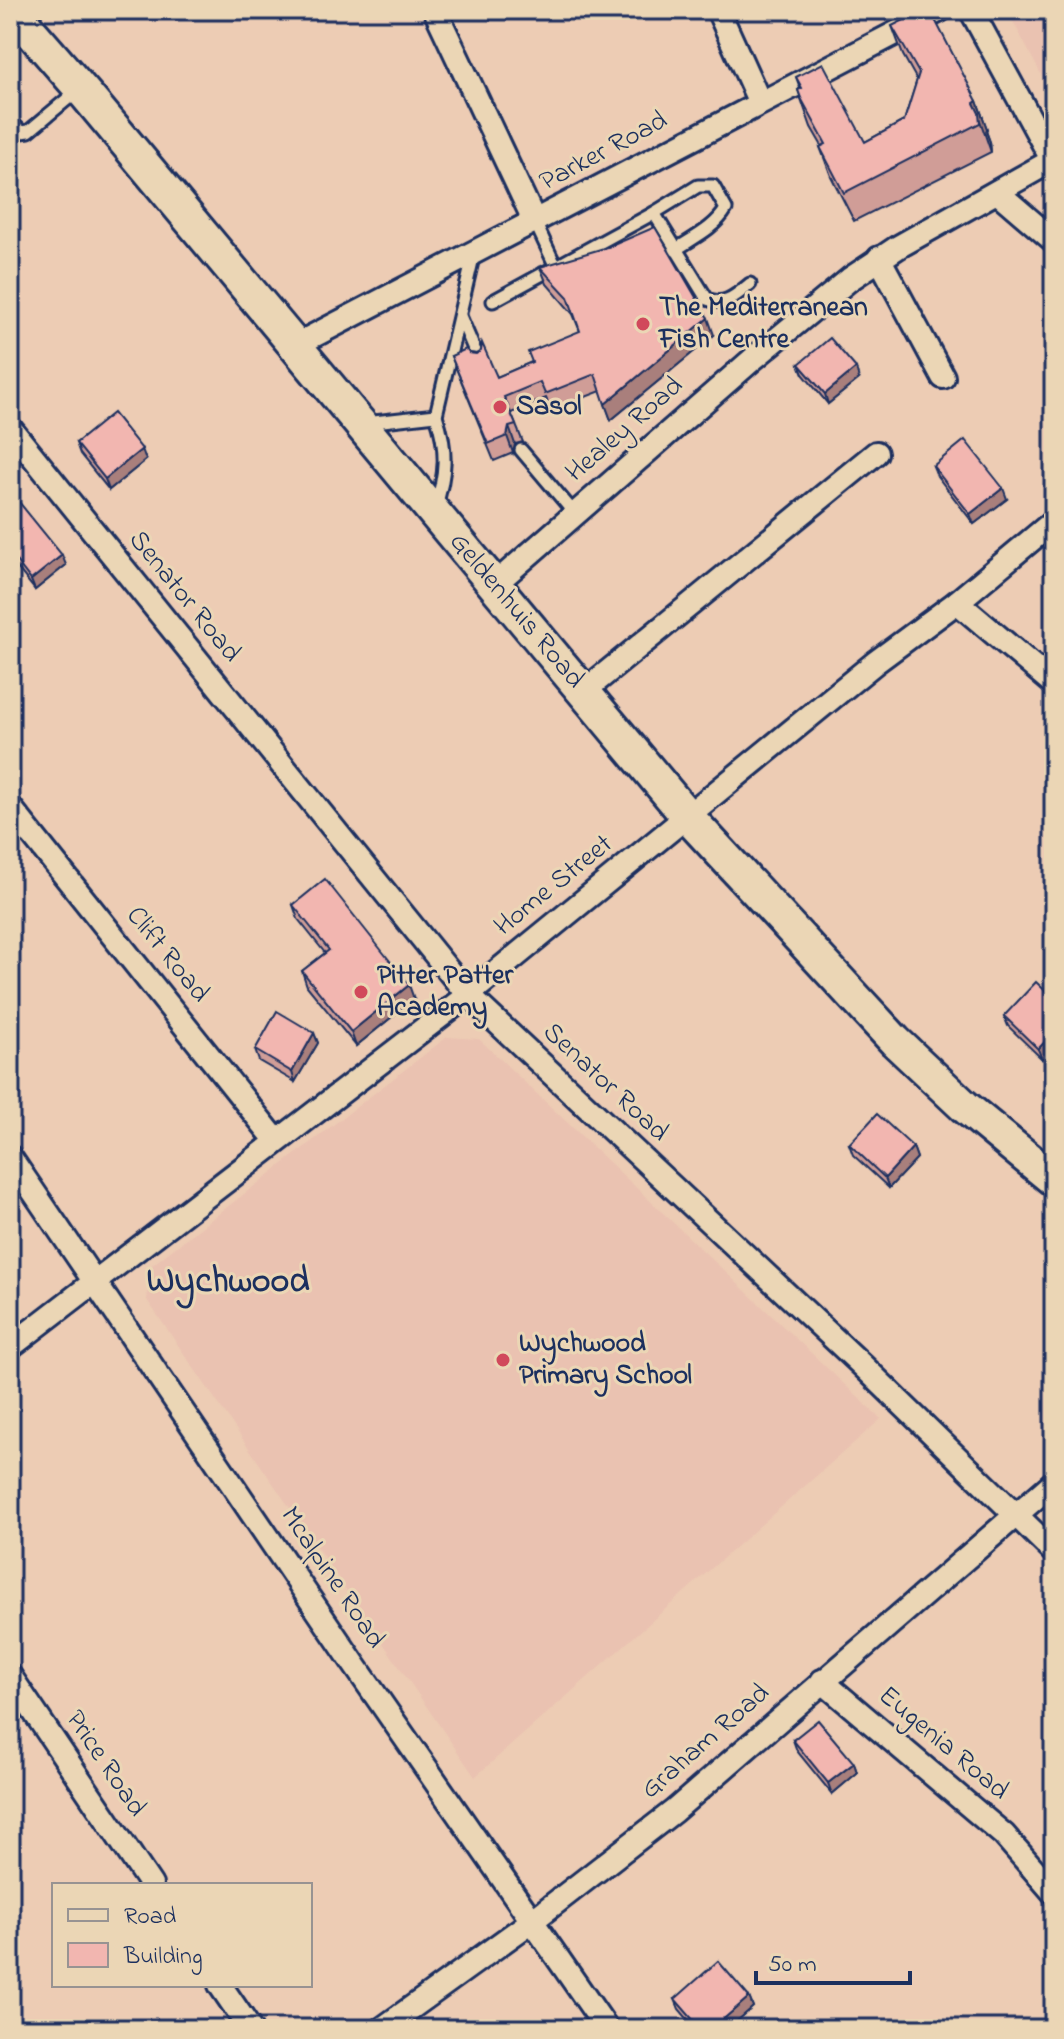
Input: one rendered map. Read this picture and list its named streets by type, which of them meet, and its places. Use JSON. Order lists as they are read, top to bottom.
{
  "streets": {
    "main road": ["Geldenhuis Road"],
    "street": [
      "Parker Road",
      "Healey Road",
      "Senator Road",
      "Home Street",
      "Clift Road",
      "Mcalpine Road",
      "Graham Road",
      "Eugenia Road",
      "Price Road"
    ]
  },
  "crossings": [
    ["Parker Road", "Geldenhuis Road"],
    ["Healey Road", "Geldenhuis Road"],
    ["Senator Road", "Home Street"],
    ["Senator Road", "Graham Road"],
    ["Geldenhuis Road", "Home Street"],
    ["Home Street", "Clift Road"],
    ["Home Street", "Mcalpine Road"],
    ["Mcalpine Road", "Graham Road"],
    ["Graham Road", "Eugenia Road"]
  ],
  "districts": ["Wychwood"],
  "places": [
    "The Mediterranean Fish Centre",
    "Sasol",
    "Pitter Patter Academy",
    "Wychwood Primary School"
  ],
  "legend": ["Road", "Building"],
  "scale_bar": "50 m"
}
